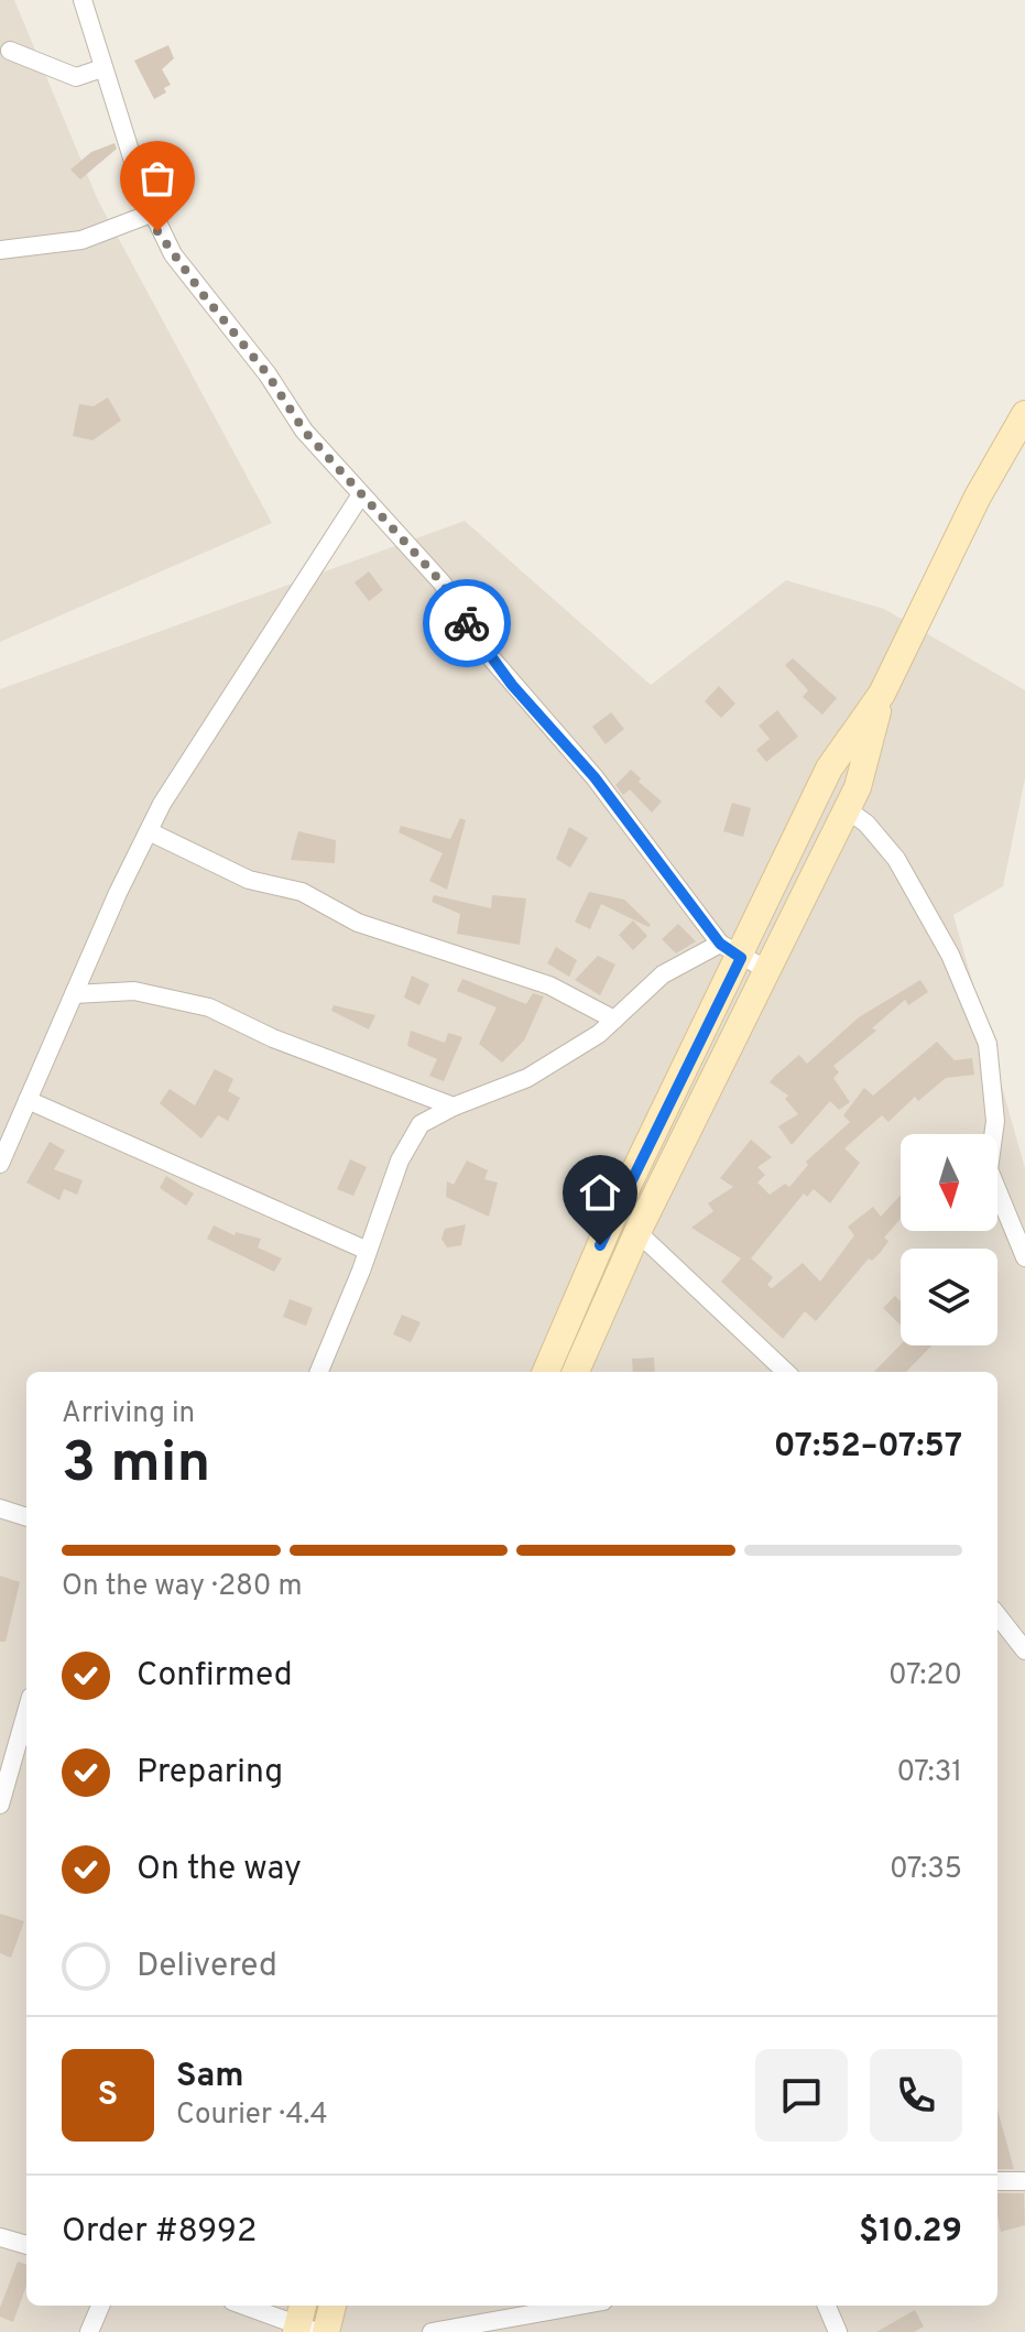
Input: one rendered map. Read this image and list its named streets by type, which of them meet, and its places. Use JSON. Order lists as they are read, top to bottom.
{
  "north": "bottom",
  "page": {
    "heading": ["3 min", "Arriving in", "07:52–07:57"],
    "panel": [
      "Sam",
      "Courier · 4.4",
      "Order #8992",
      "$10.29"
    ],
    "bar": "On the way · 280 m",
    "list": [
      ["Confirmed", "07:20"],
      ["Preparing", "07:31"],
      ["On the way", "07:35"],
      "Delivered"
    ],
    "round": "S"
  }
}
